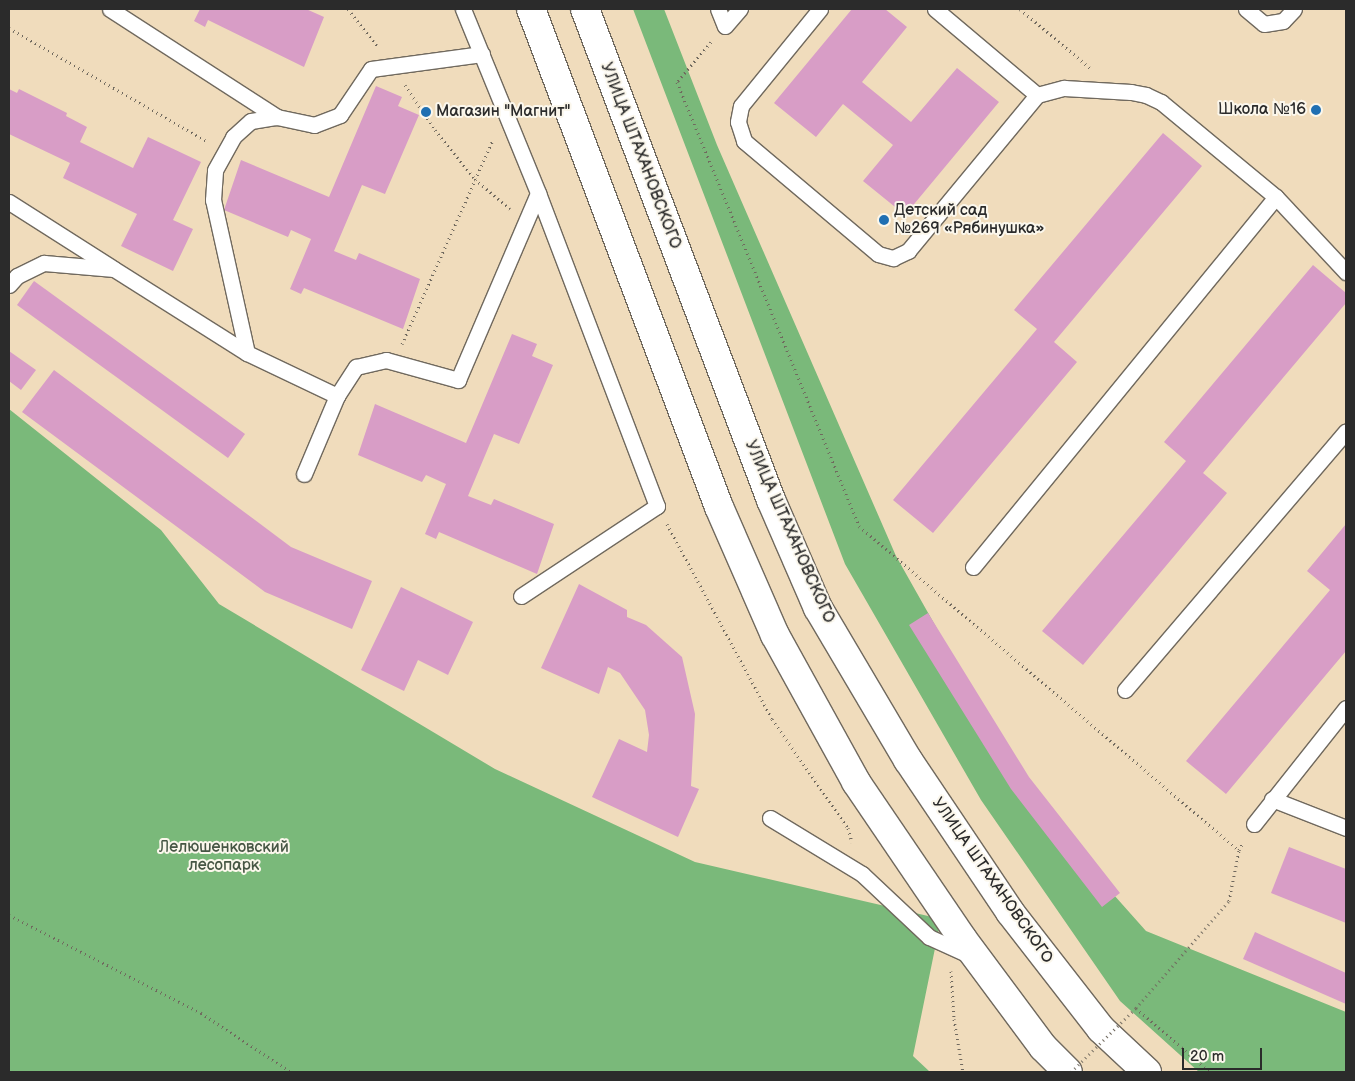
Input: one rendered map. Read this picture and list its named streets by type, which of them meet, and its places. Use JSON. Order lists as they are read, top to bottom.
{
  "streets": {
    "main road": ["УЛИЦА ШТАХАНОВСКОГО"]
  },
  "parks": ["Лелюшенковский лесопарк"],
  "places": ["Школа №16", "Магазин \"Магнит\"", "Детский сад №269 «Рябинушка»"],
  "scale_bar": "20 m"
}
